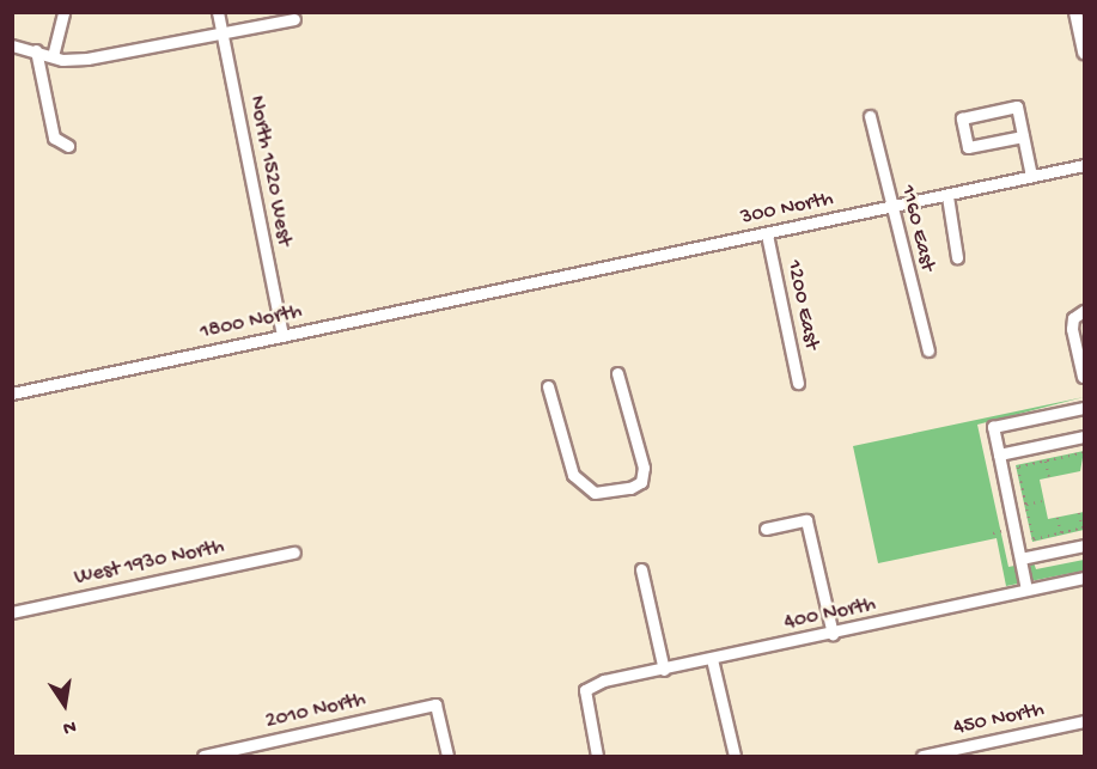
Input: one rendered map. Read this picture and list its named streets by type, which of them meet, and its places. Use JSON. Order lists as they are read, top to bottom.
{
  "streets": {
    "street": [
      "North 1520 West",
      "300 North",
      "1160 East",
      "1200 East",
      "1800 North",
      "West 1930 North",
      "400 North",
      "2010 North",
      "450 North"
    ]
  },
  "crossings": [
    ["North 1520 West", "1800 North"],
    ["300 North", "1160 East"],
    ["300 North", "1200 East"],
    ["300 North", "1800 North"]
  ],
  "north": "bottom"
}
